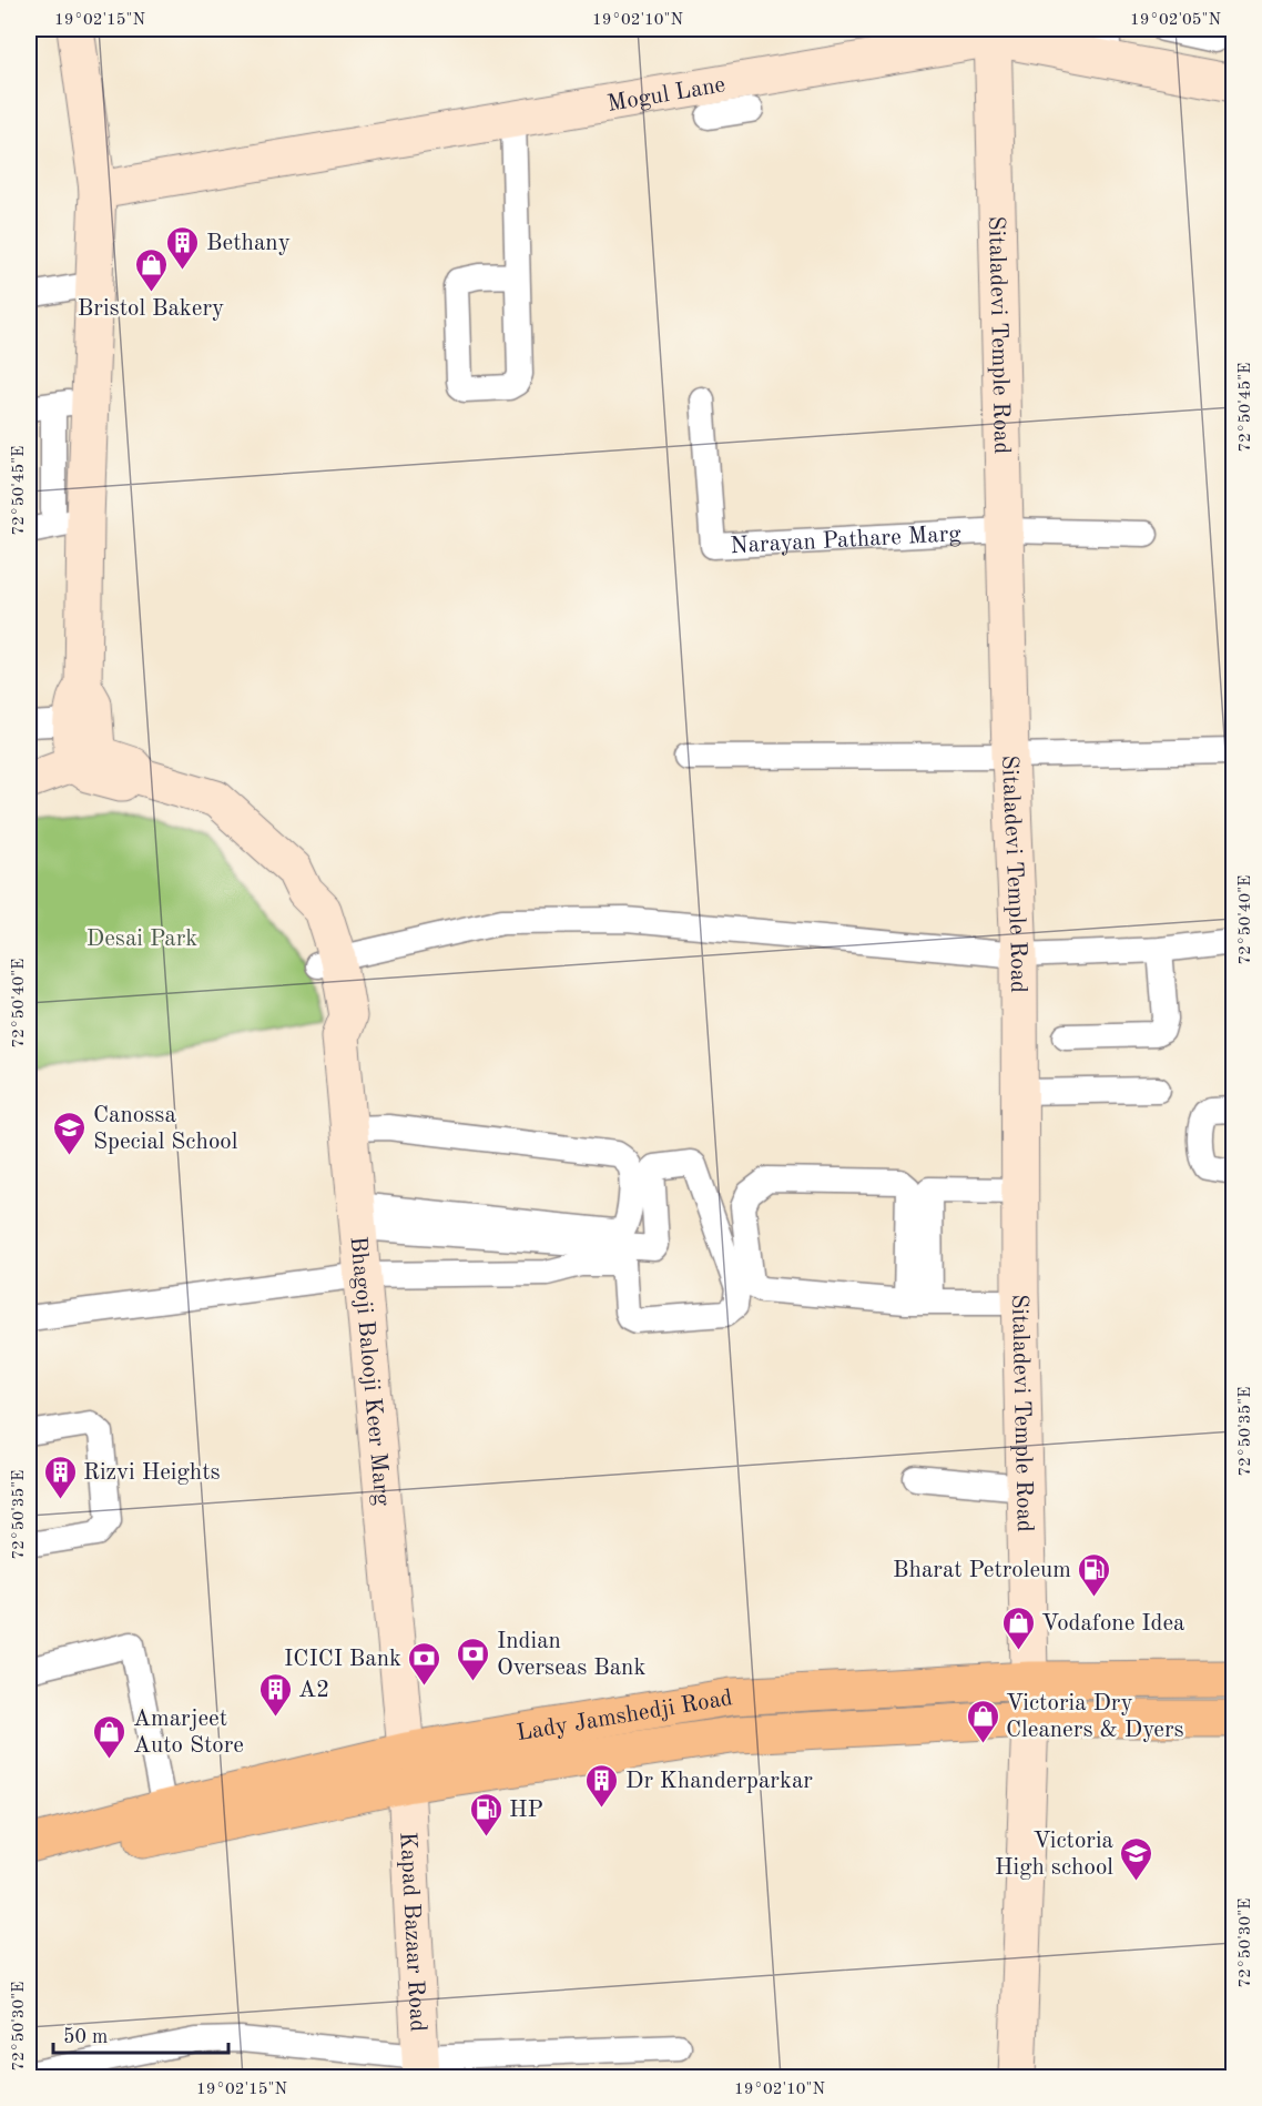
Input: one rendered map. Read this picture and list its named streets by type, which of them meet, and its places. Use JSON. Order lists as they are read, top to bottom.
{
  "streets": {
    "main road": ["Lady Jamshedji Road"],
    "street": [
      "Mogul Lane",
      "Sitaladevi Temple Road",
      "Narayan Pathare Marg",
      "Bhagoji Balooji Keer Marg",
      "Kapad Bazaar Road"
    ]
  },
  "crossings": [
    ["Mogul Lane", "Sitaladevi Temple Road"],
    ["Sitaladevi Temple Road", "Narayan Pathare Marg"],
    ["Sitaladevi Temple Road", "Lady Jamshedji Road"],
    ["Bhagoji Balooji Keer Marg", "Lady Jamshedji Road"],
    ["Bhagoji Balooji Keer Marg", "Kapad Bazaar Road"],
    ["Lady Jamshedji Road", "Kapad Bazaar Road"]
  ],
  "parks": ["Desai Park"],
  "places": {
    "building": [
      "Bethany",
      "Rizvi Heights",
      "A2",
      "Dr Khanderparkar"
    ],
    "shop": [
      "Bristol Bakery",
      "Vodafone Idea",
      "Victoria Dry Cleaners & Dyers",
      "Amarjeet Auto Store"
    ],
    "school or university": ["Canossa Special School", "Victoria High school"],
    "fuel station": ["Bharat Petroleum", "HP"],
    "bank": ["Indian Overseas Bank", "ICICI Bank"]
  },
  "scale_bar": "50 m",
  "coordinates": [
    "19°02'15\"N",
    "19°02'10\"N",
    "19°02'05\"N",
    "72°50'45\"E",
    "72°50'40\"E",
    "72°50'35\"E",
    "72°50'30\"E"
  ]
}
